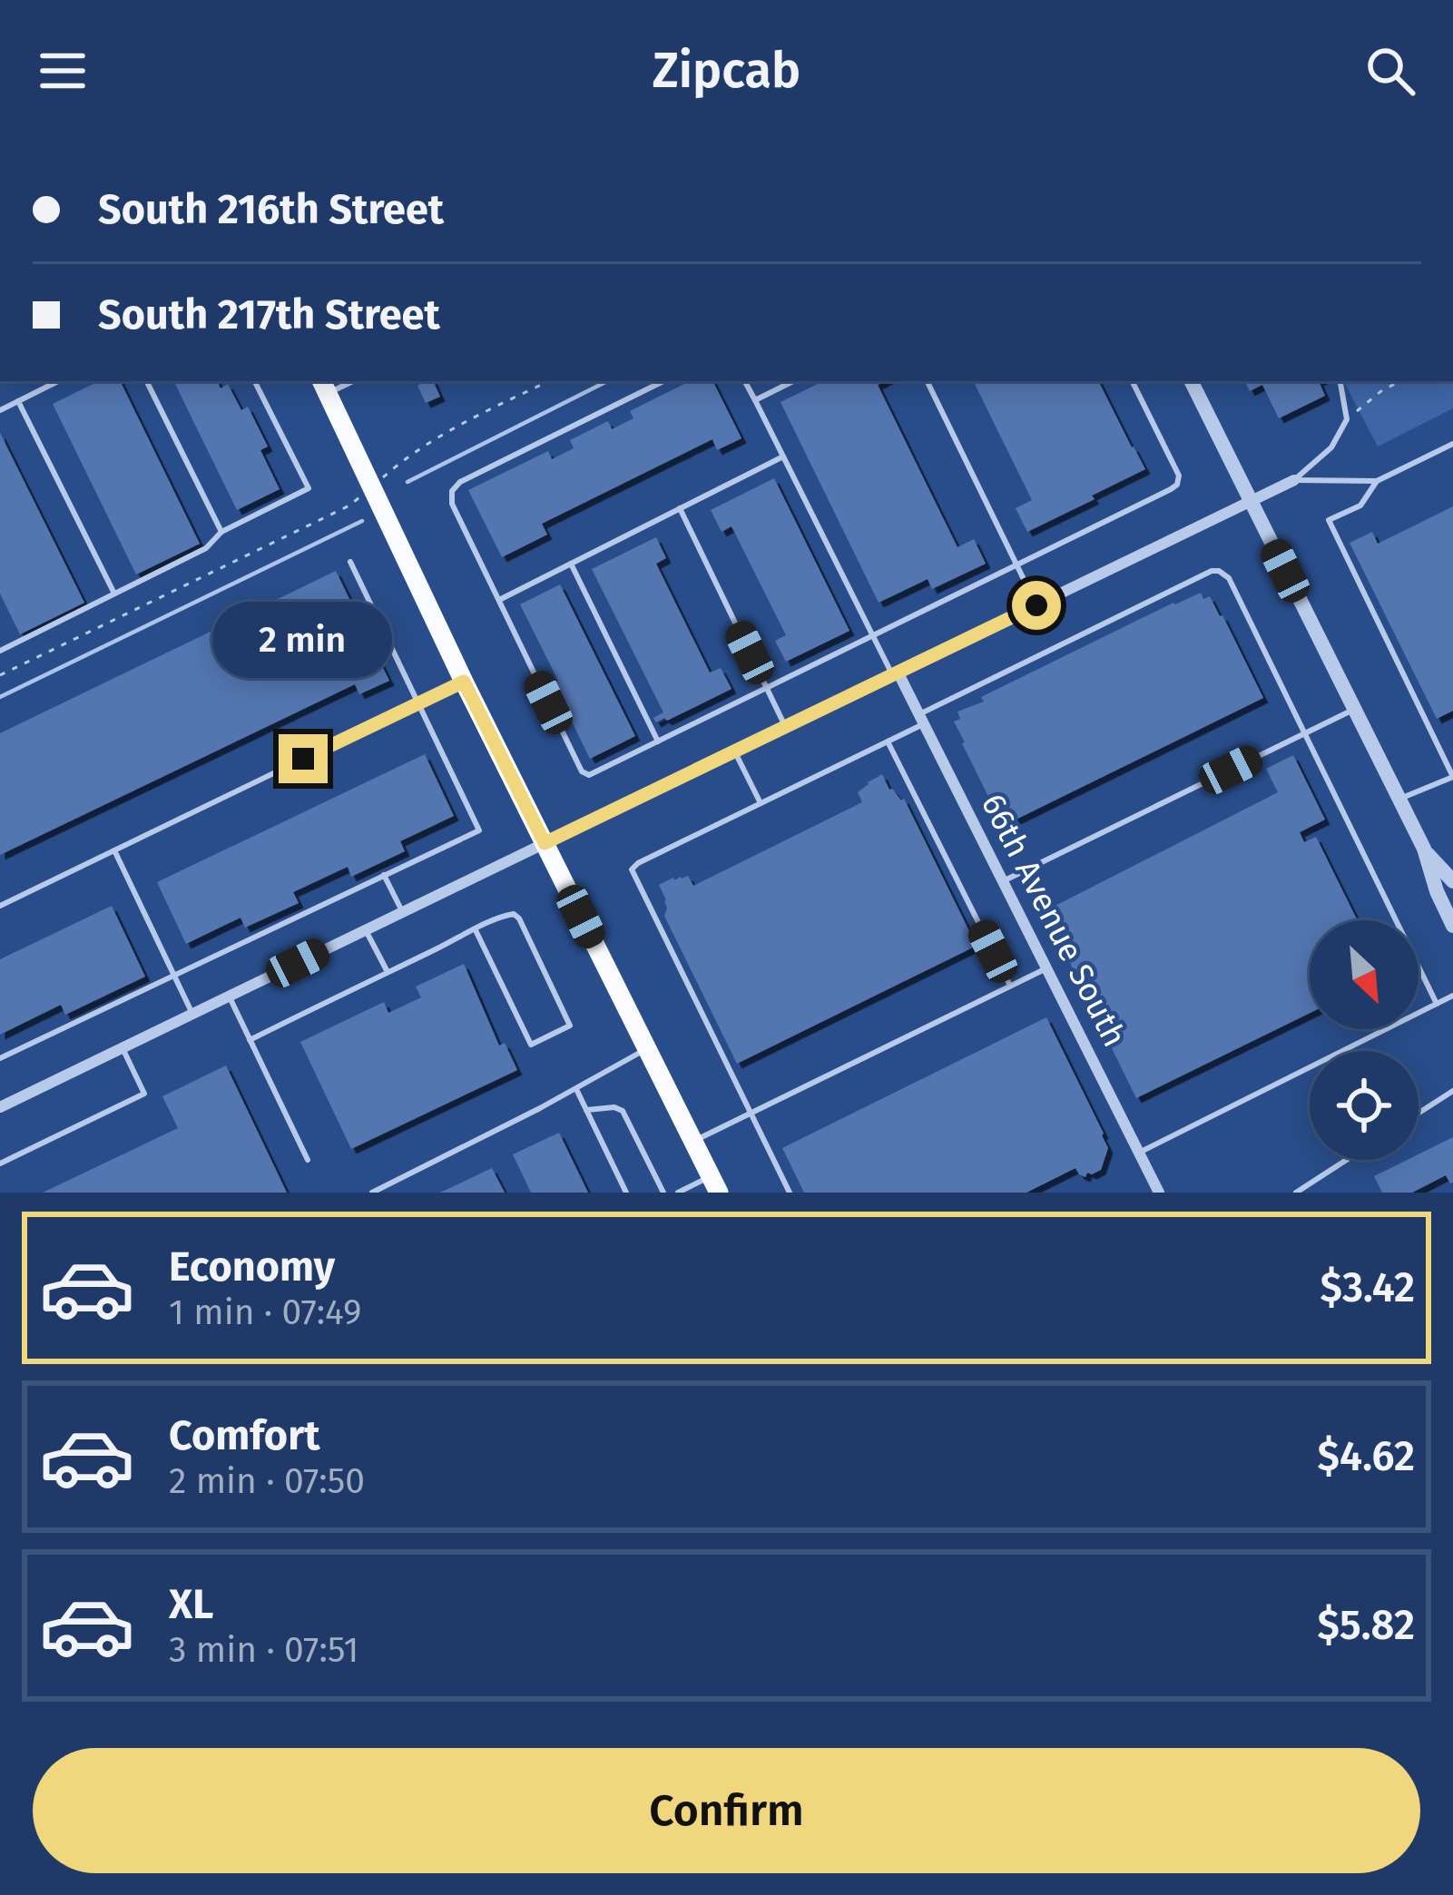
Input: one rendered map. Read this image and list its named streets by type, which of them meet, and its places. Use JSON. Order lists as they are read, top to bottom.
{
  "streets": {
    "street": ["66th Avenue South"]
  },
  "north": "bottom right",
  "page": {
    "header": "Zipcab",
    "banner": ["South 216th Street", "South 217th Street"],
    "bubble": "2 min",
    "list": [
      {
        "name": "Economy",
        "note": "1 min · 07:49",
        "value": "$3.42"
      },
      {
        "name": "Comfort",
        "note": "2 min · 07:50",
        "value": "$4.62"
      },
      {
        "name": "XL",
        "note": "3 min · 07:51",
        "value": "$5.82"
      }
    ],
    "buttons": "Confirm"
  }
}
